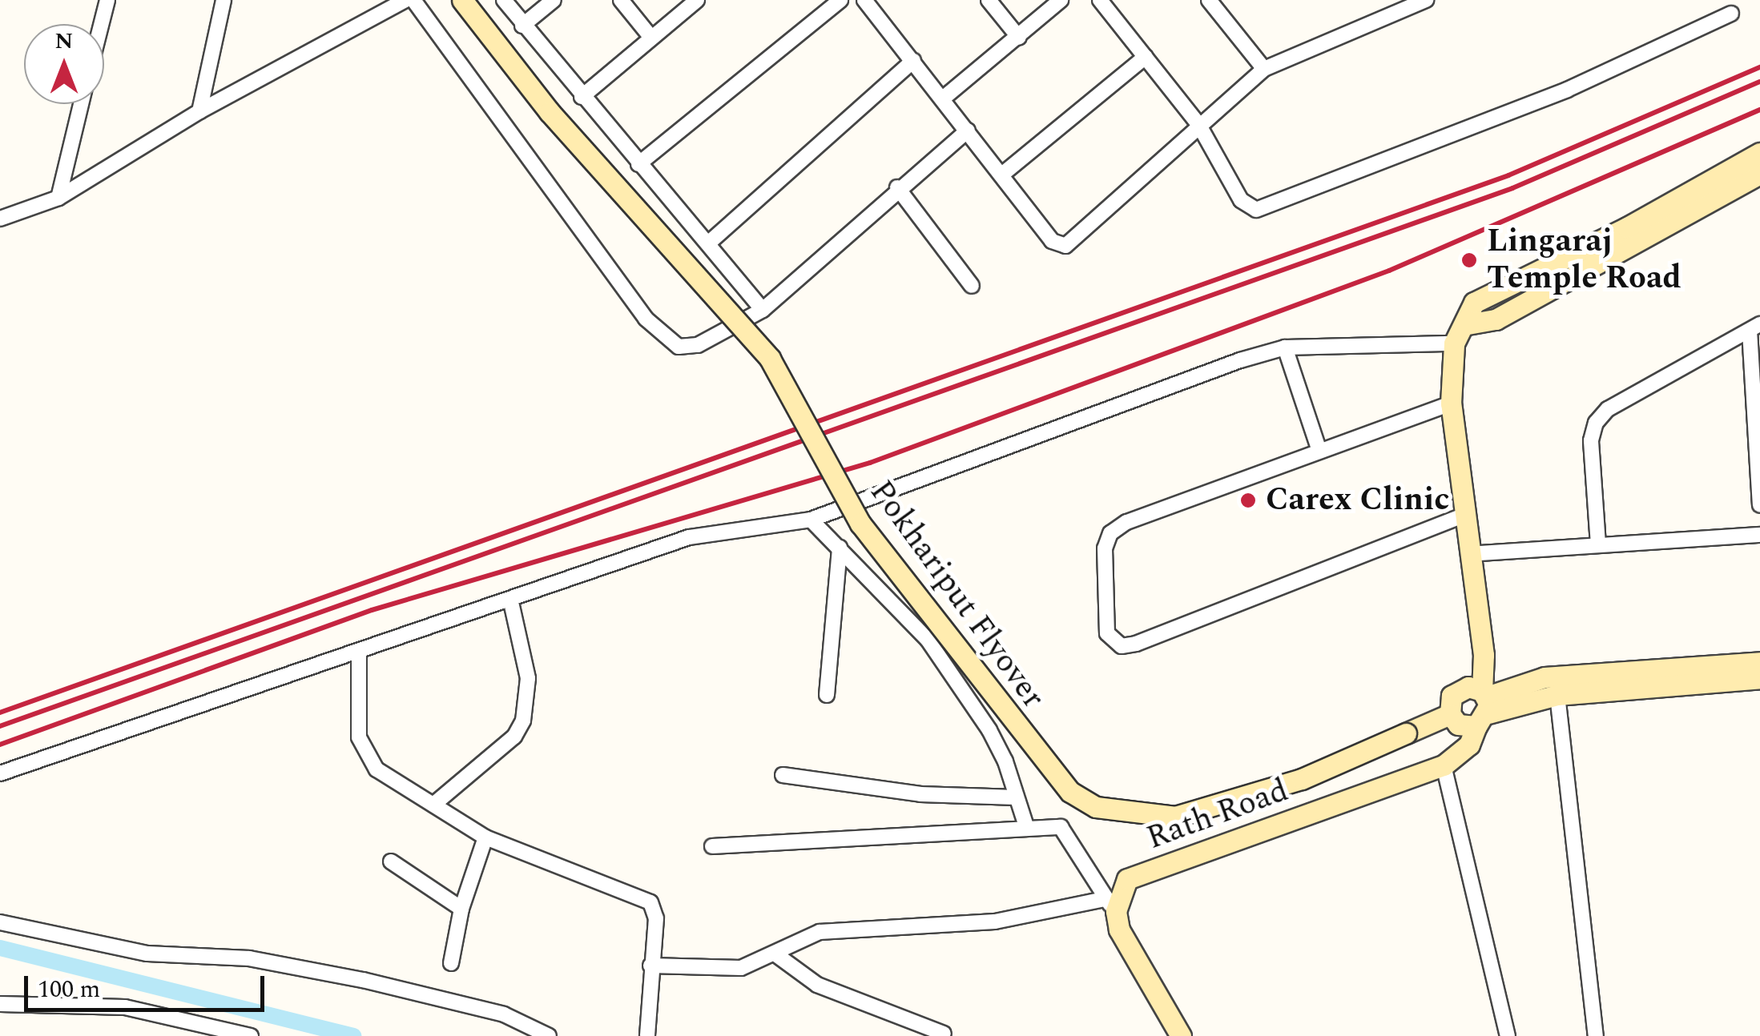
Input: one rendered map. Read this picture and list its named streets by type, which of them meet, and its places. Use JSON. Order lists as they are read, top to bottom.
{
  "streets": {
    "main road": ["Pokhariput Flyover", "Rath Road"]
  },
  "places": ["Lingaraj Temple Road", "Carex Clinic"],
  "scale_bar": "100 m",
  "north": "top"
}
